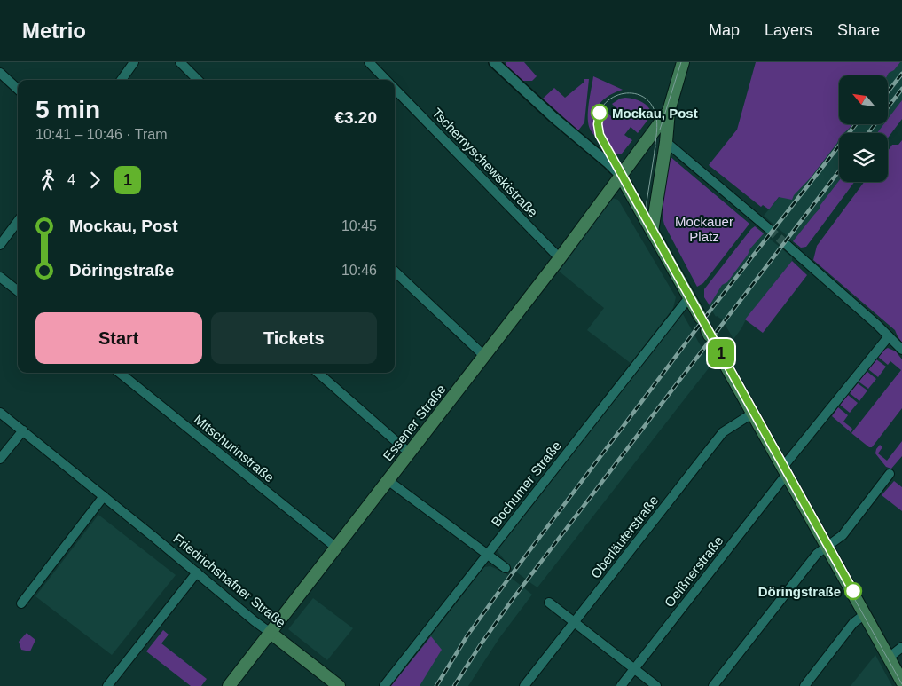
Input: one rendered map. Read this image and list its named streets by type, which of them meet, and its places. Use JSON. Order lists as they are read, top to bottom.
{
  "streets": {
    "main road": ["Essener Straße", "Friedrichshafner Straße"],
    "street": [
      "Tschernyschewskistraße",
      "Mitschurinstraße",
      "Bochumer Straße",
      "Oberläuterstraße",
      "Oelßnerstraße"
    ]
  },
  "crossings": [
    ["Tschernyschewskistraße", "Essener Straße"],
    ["Essener Straße", "Mitschurinstraße"],
    ["Essener Straße", "Friedrichshafner Straße"]
  ],
  "parks": ["Mockauer Platz"],
  "places": ["Mockau, Post", "Döringstraße"],
  "lines": ["tram line 1"],
  "north": "top left",
  "page": {
    "header": "Metrio",
    "nav": ["Map", "Layers", "Share"],
    "on_map": "1",
    "heading": ["5 min", "10:41 – 10:46 · Tram", "€3.20"],
    "legs": ["4", "1"],
    "list": [
      {
        "name": "Mockau, Post",
        "value": "10:45"
      },
      {
        "name": "Döringstraße",
        "value": "10:46"
      }
    ],
    "buttons": ["Start", "Tickets"]
  }
}
